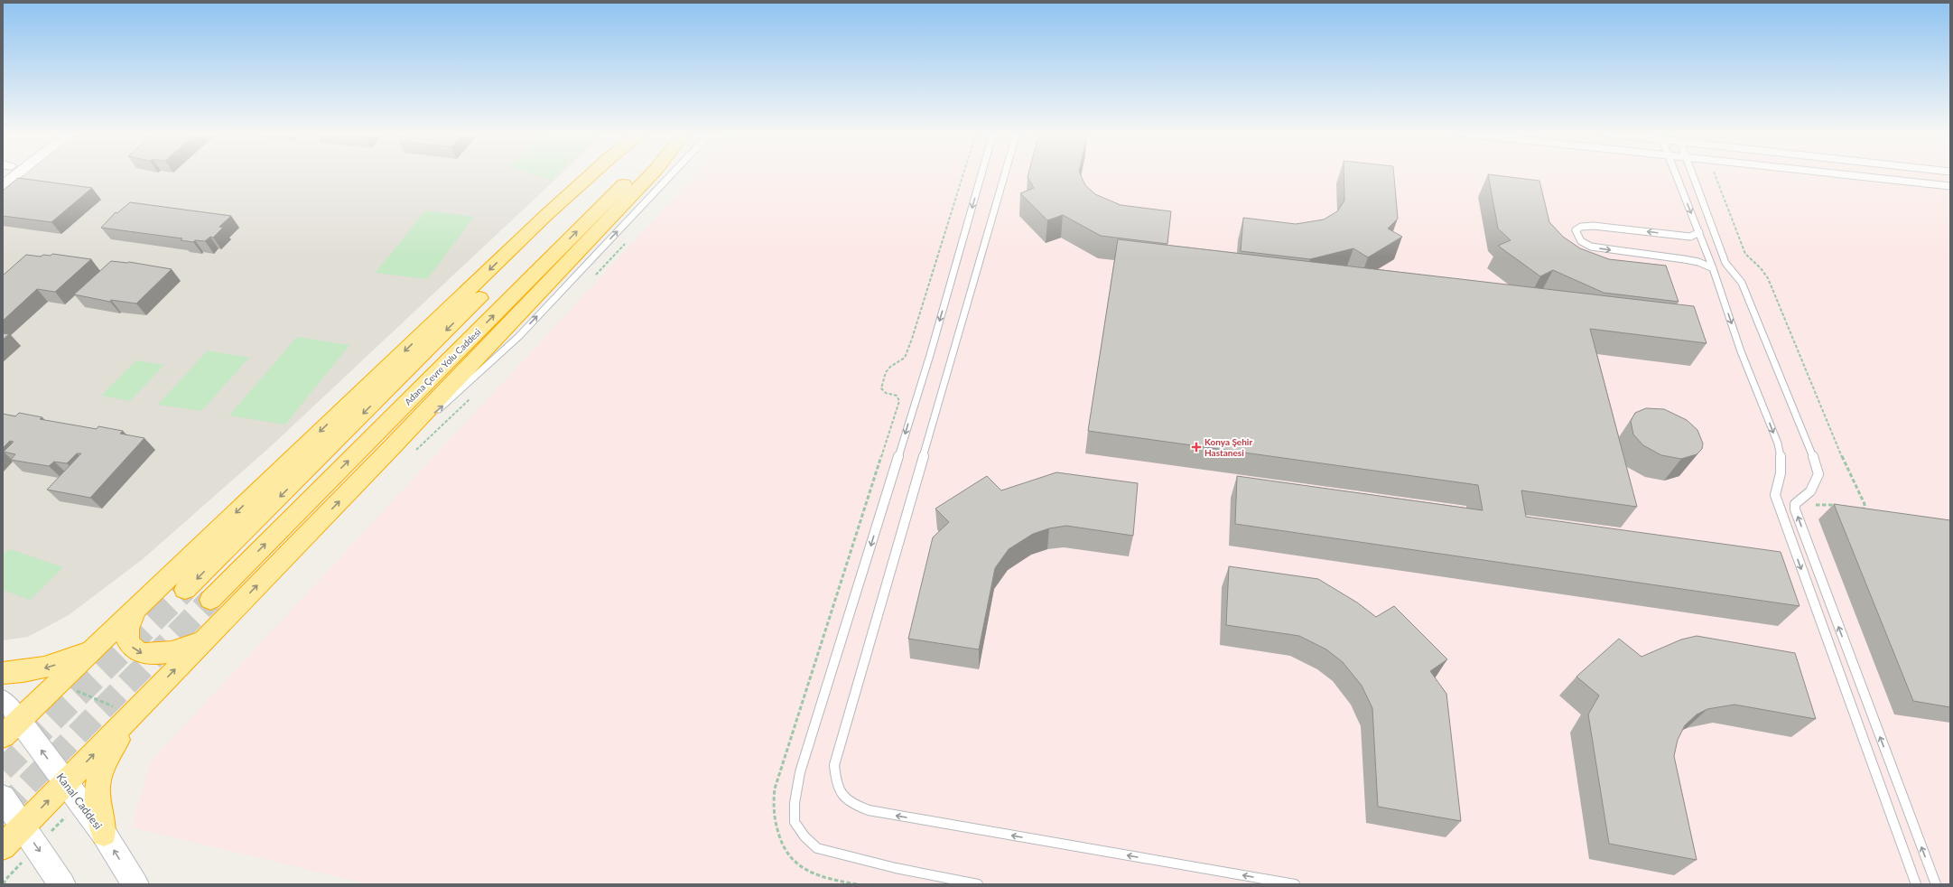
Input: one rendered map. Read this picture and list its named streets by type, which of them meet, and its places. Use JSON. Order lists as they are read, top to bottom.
{
  "streets": {
    "highway": ["Adana Çevre Yolu Caddesi"],
    "main road": ["Kanal Caddesi"]
  },
  "places": {
    "health": ["Konya Şehir Hastanesi"]
  }
}
